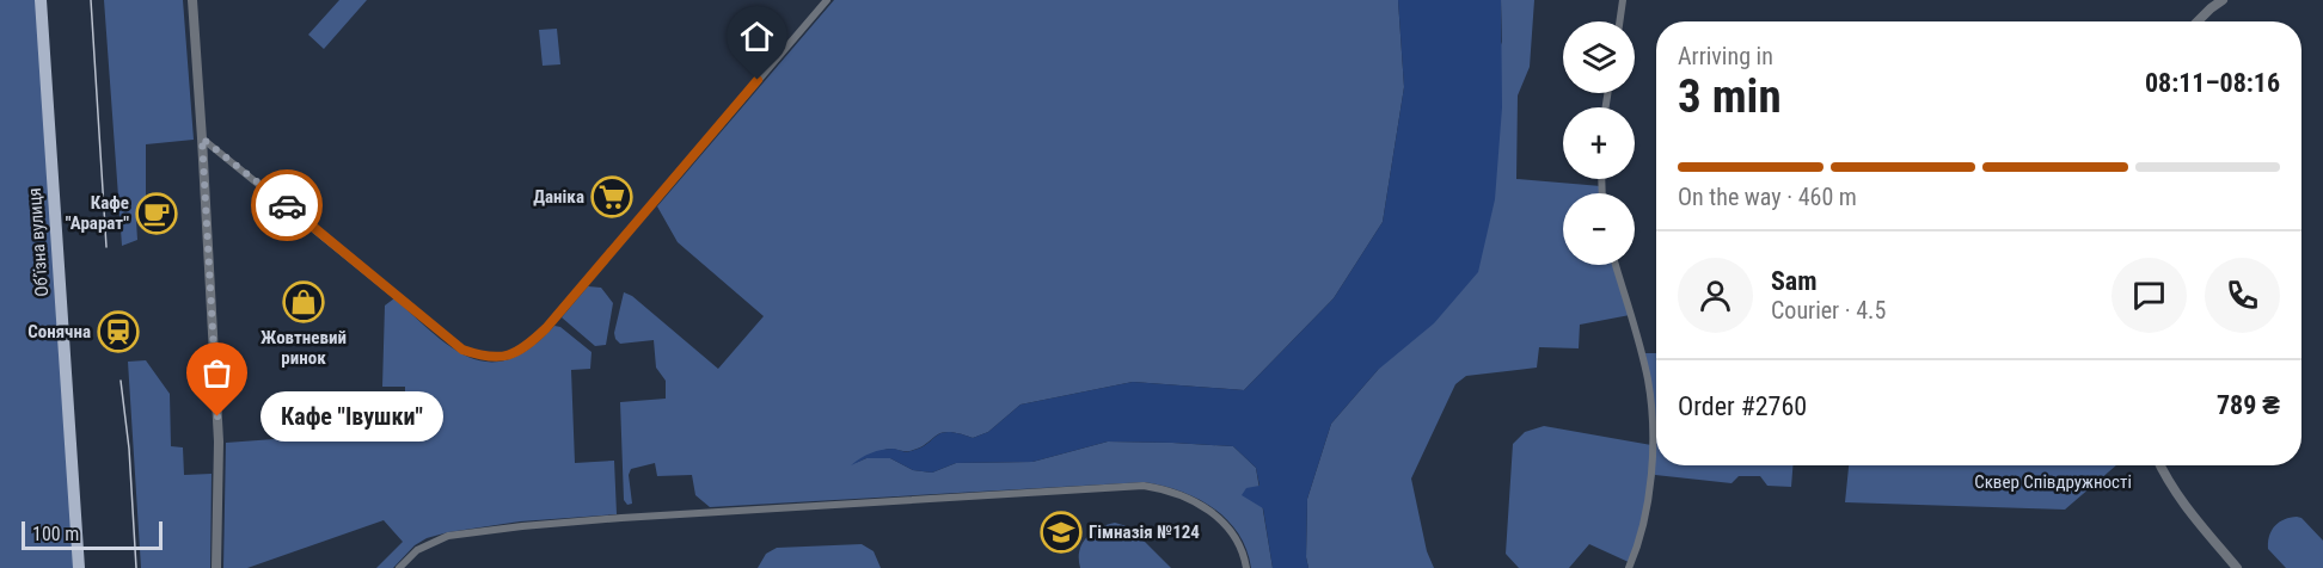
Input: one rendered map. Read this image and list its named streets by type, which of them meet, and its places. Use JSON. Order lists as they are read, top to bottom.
{
  "streets": {
    "main road": ["Обʼїзна вулиця"]
  },
  "parks": ["Сквер Співдружності"],
  "places": {
    "supermarket": ["Даніка"],
    "cafe": ["Кафе \"Арарат\""],
    "shop": ["Жовтневий ринок"],
    "station": ["Сонячна"],
    "other": ["Кафе \"Івушки\""],
    "school or university": ["Гімназія №124"]
  },
  "scale_bar": "100 m",
  "page": {
    "map_buttons": ["+", "−"],
    "heading": ["3 min", "Arriving in", "08:11–08:16"],
    "panel": [
      "Sam",
      "Courier · 4.5",
      "Order #2760",
      "789 ₴"
    ],
    "bar": "On the way · 460 m",
    "bubble": "Кафе \"Івушки\"",
    "scale": "100 m"
  }
}
